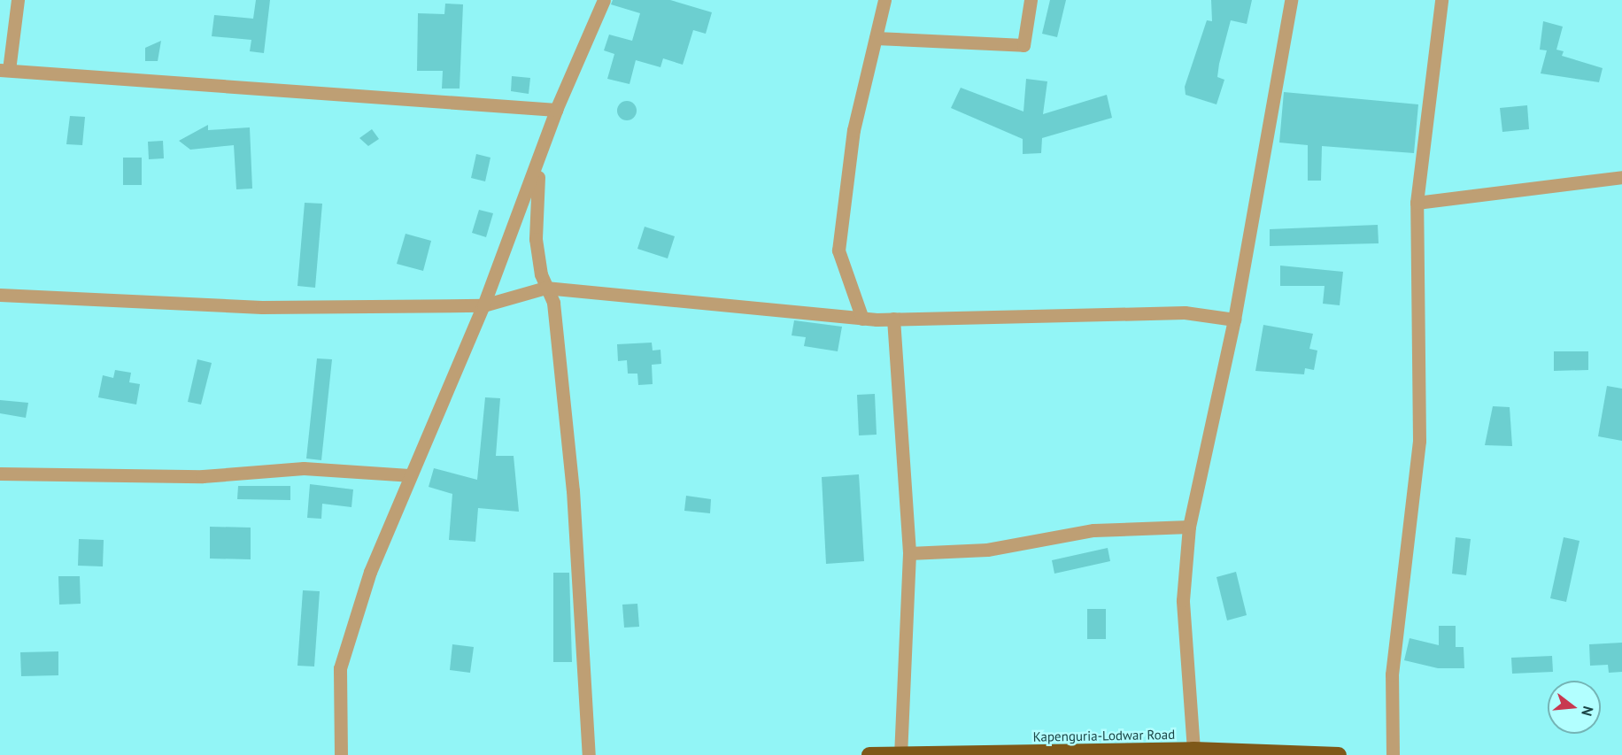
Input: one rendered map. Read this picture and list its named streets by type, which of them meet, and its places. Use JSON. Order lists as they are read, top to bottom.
{
  "streets": {
    "highway": ["Kapenguria-Lodwar Road"]
  },
  "north": "right"
}
